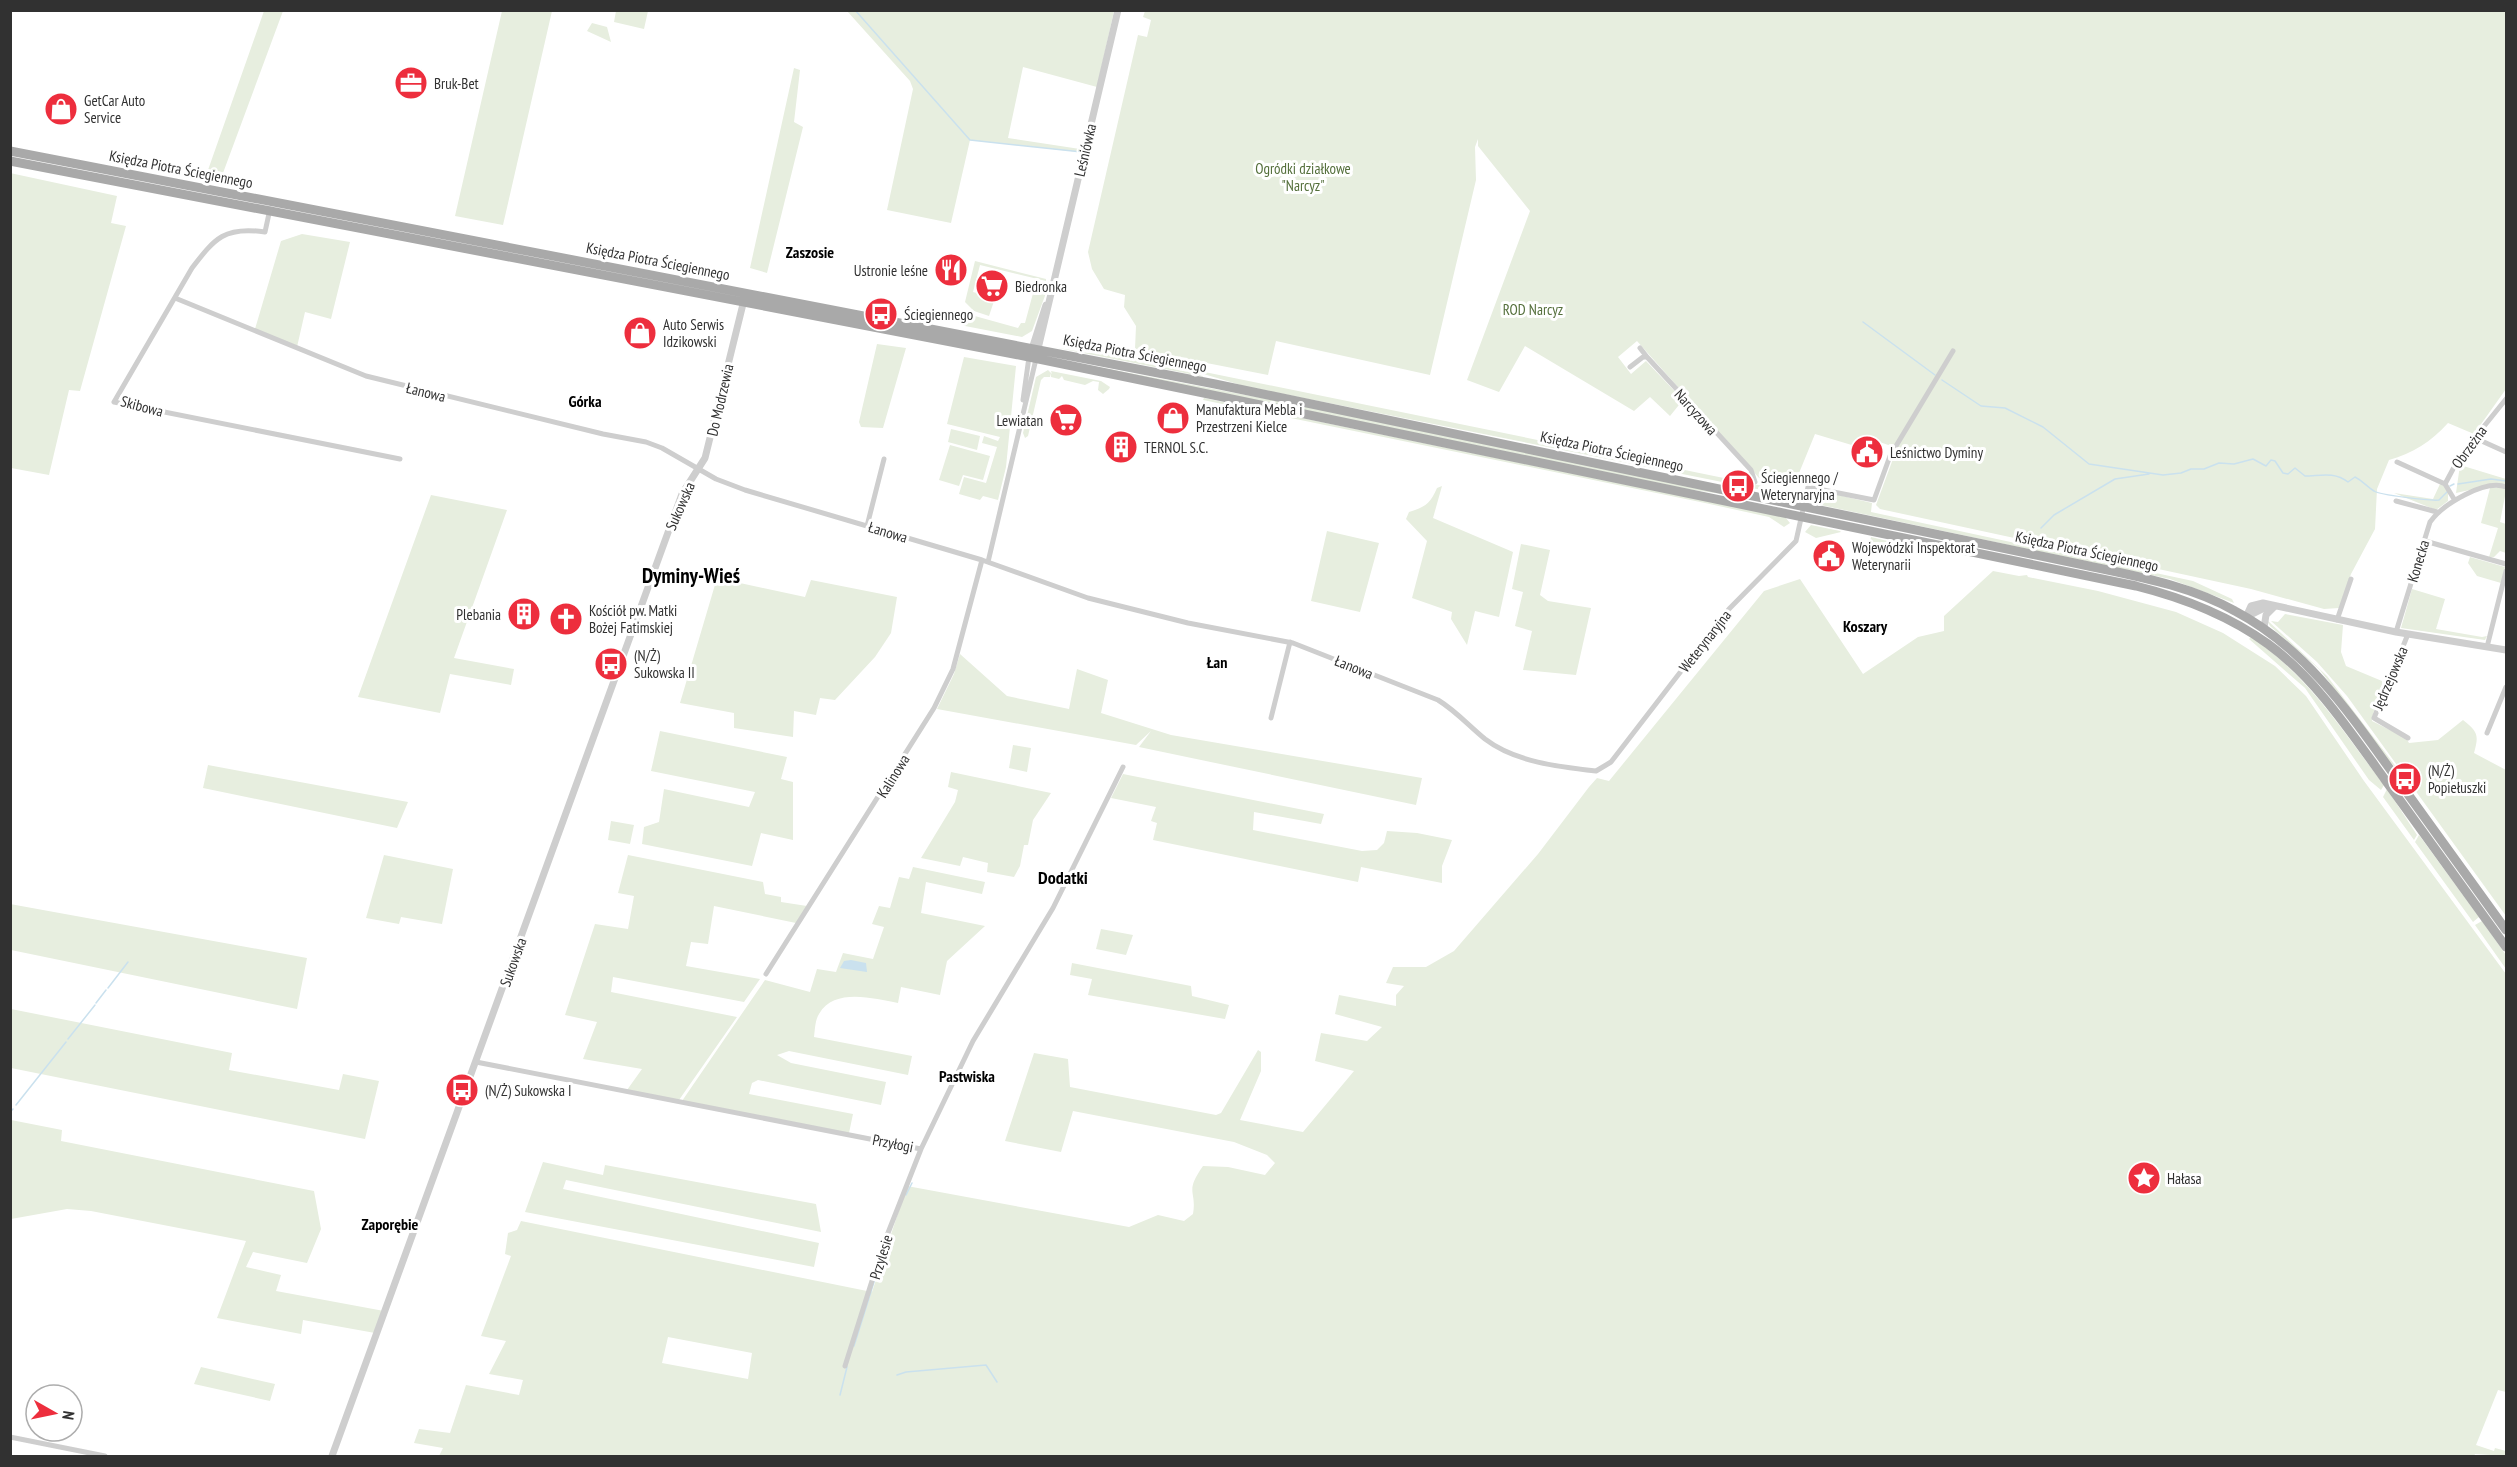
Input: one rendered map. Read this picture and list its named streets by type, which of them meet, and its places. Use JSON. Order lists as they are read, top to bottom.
{
  "streets": {
    "main road": ["Księdza Piotra Ściegiennego"],
    "street": [
      "Leśniówka",
      "Łanowa",
      "Do Modrzewia",
      "Skibowa",
      "Narcyzowa",
      "Obrzeżna",
      "Sukowska",
      "Konecka",
      "Weterynaryjna",
      "Jędrzejowska",
      "Kalinowa",
      "Przyłogi",
      "Przylesie"
    ]
  },
  "crossings": [
    ["Leśniówka", "Księdza Piotra Ściegiennego"],
    ["Leśniówka", "Kalinowa"],
    ["Księdza Piotra Ściegiennego", "Do Modrzewia"],
    ["Księdza Piotra Ściegiennego", "Skibowa"],
    ["Księdza Piotra Ściegiennego", "Weterynaryjna"],
    ["Księdza Piotra Ściegiennego", "Kalinowa"],
    ["Łanowa", "Do Modrzewia"],
    ["Łanowa", "Skibowa"],
    ["Łanowa", "Sukowska"],
    ["Łanowa", "Weterynaryjna"],
    ["Łanowa", "Kalinowa"],
    ["Do Modrzewia", "Sukowska"],
    ["Sukowska", "Przyłogi"],
    ["Przyłogi", "Przylesie"]
  ],
  "districts": [
    "Zaszosie",
    "Górka",
    "Dyminy-Wieś",
    "Koszary",
    "Łan",
    "Dodatki",
    "Pastwiska",
    "Zaporębie"
  ],
  "parks": ["Ogródki działkowe \"Narcyz\"", "ROD Narcyz"],
  "places": {
    "office": ["Bruk-Bet"],
    "shop": ["GetCar Auto Service", "Auto Serwis Idzikowski", "Manufaktura Mebla i Przestrzeni Kielce"],
    "restaurant": ["Ustronie leśne"],
    "supermarket": ["Biedronka", "Lewiatan"],
    "bus stop": [
      "Ściegiennego",
      "Ściegiennego / Weterynaryjna",
      "(N/Ż) Sukowska II",
      "(N/Ż) Popiełuszki",
      "(N/Ż) Sukowska I"
    ],
    "building": ["TERNOL S.C.", "Plebania"],
    "public building": ["Leśnictwo Dyminy", "Wojewódzki Inspektorat Weterynarii"],
    "church": ["Kościół pw. Matki Bożej Fatimskiej"],
    "place": ["Hałasa"]
  },
  "north": "right"
}
